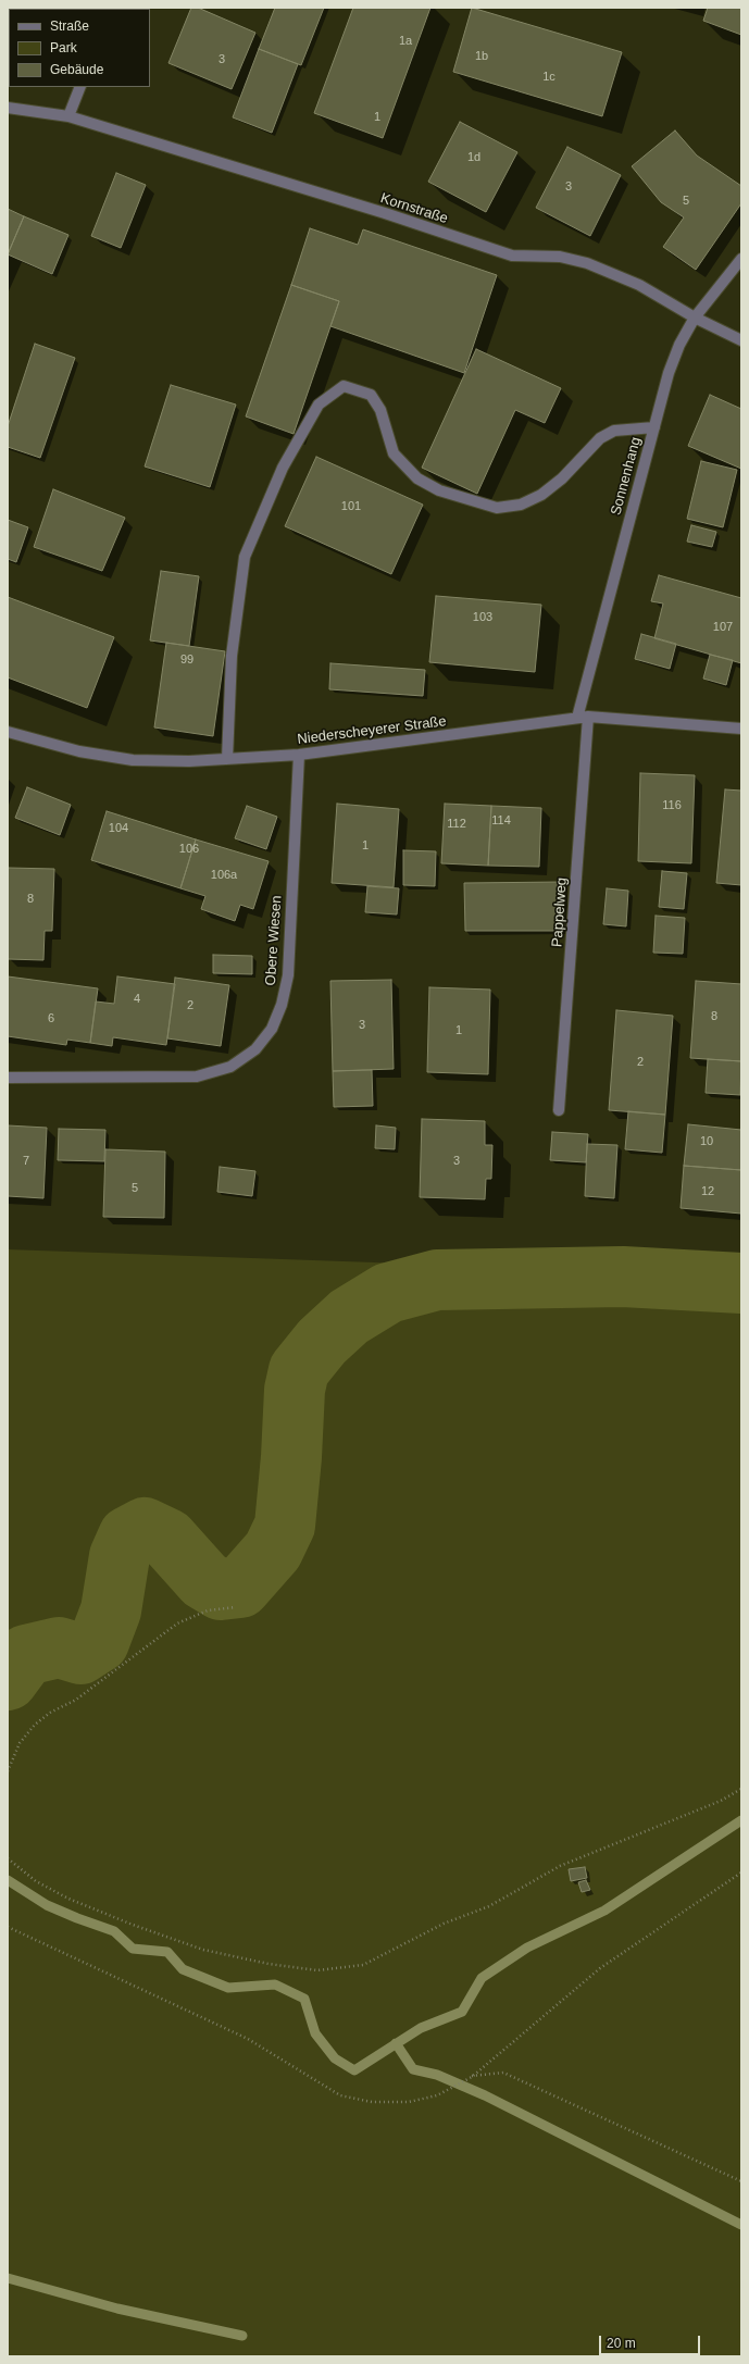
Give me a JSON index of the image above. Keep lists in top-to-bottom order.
{
  "streets": {
    "street": [
      "Kornstraße",
      "Sonnenhang",
      "Niederscheyerer Straße",
      "Pappelweg",
      "Obere Wiesen"
    ]
  },
  "crossings": [
    ["Kornstraße", "Sonnenhang"],
    ["Sonnenhang", "Niederscheyerer Straße"],
    ["Sonnenhang", "Pappelweg"],
    ["Niederscheyerer Straße", "Pappelweg"],
    ["Niederscheyerer Straße", "Obere Wiesen"]
  ],
  "house_numbers": [
    "1a",
    "1b",
    "3",
    "1c",
    "1",
    "1d",
    "3",
    "5",
    "101",
    "103",
    "107",
    "99",
    "116",
    "114",
    "112",
    "104",
    "1",
    "106",
    "106a",
    "8",
    "4",
    "2",
    "8",
    "6",
    "3",
    "1",
    "2",
    "10",
    "7",
    "3",
    "5",
    "12"
  ],
  "legend": ["Straße", "Park", "Gebäude"],
  "scale_bar": "20 m"
}
